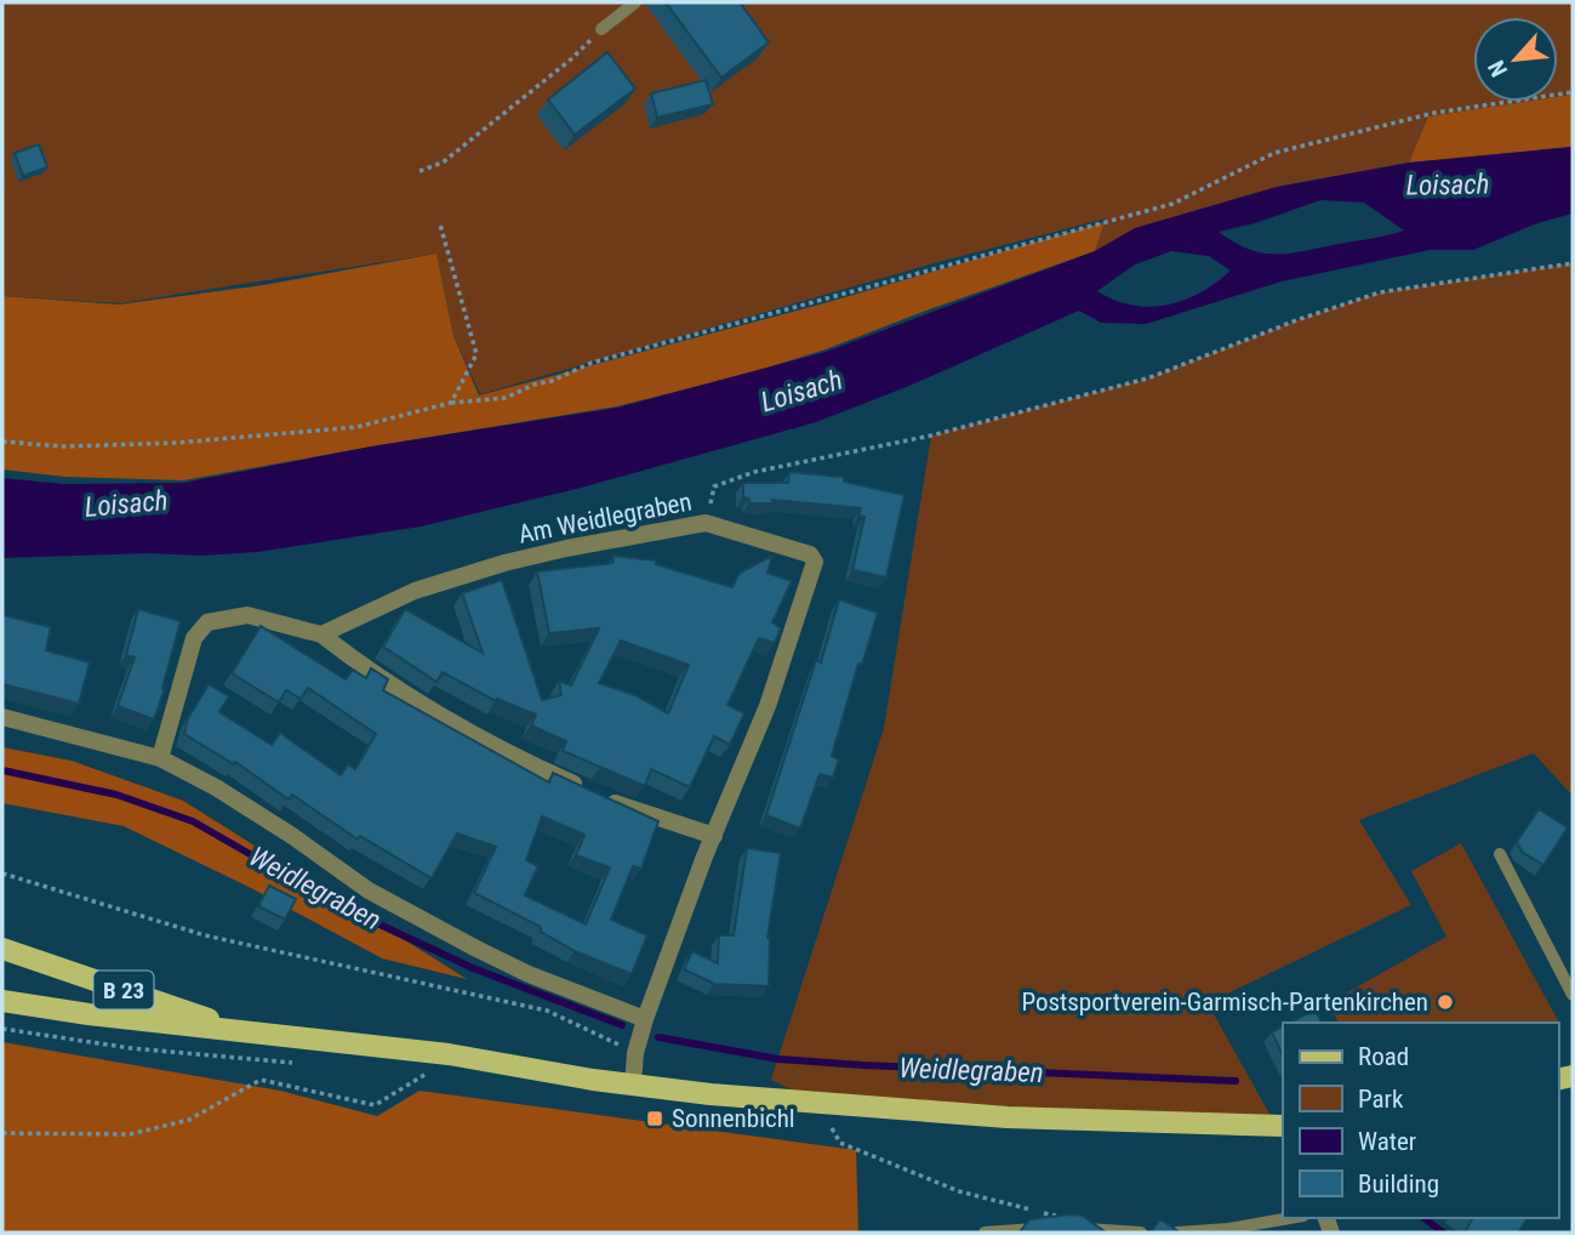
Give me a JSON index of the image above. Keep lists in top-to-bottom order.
{
  "streets": {
    "main road": ["B 23"],
    "street": ["Am Weidlegraben"]
  },
  "crossings": [
    ["Am Weidlegraben", "B 23"]
  ],
  "water": ["Loisach", "Weidlegraben"],
  "places": {
    "other": ["Postsportverein-Garmisch-Partenkirchen"],
    "transit": ["Sonnenbichl"]
  },
  "legend": [
    "Road",
    "Park",
    "Water",
    "Building"
  ],
  "north": "bottom left"
}
